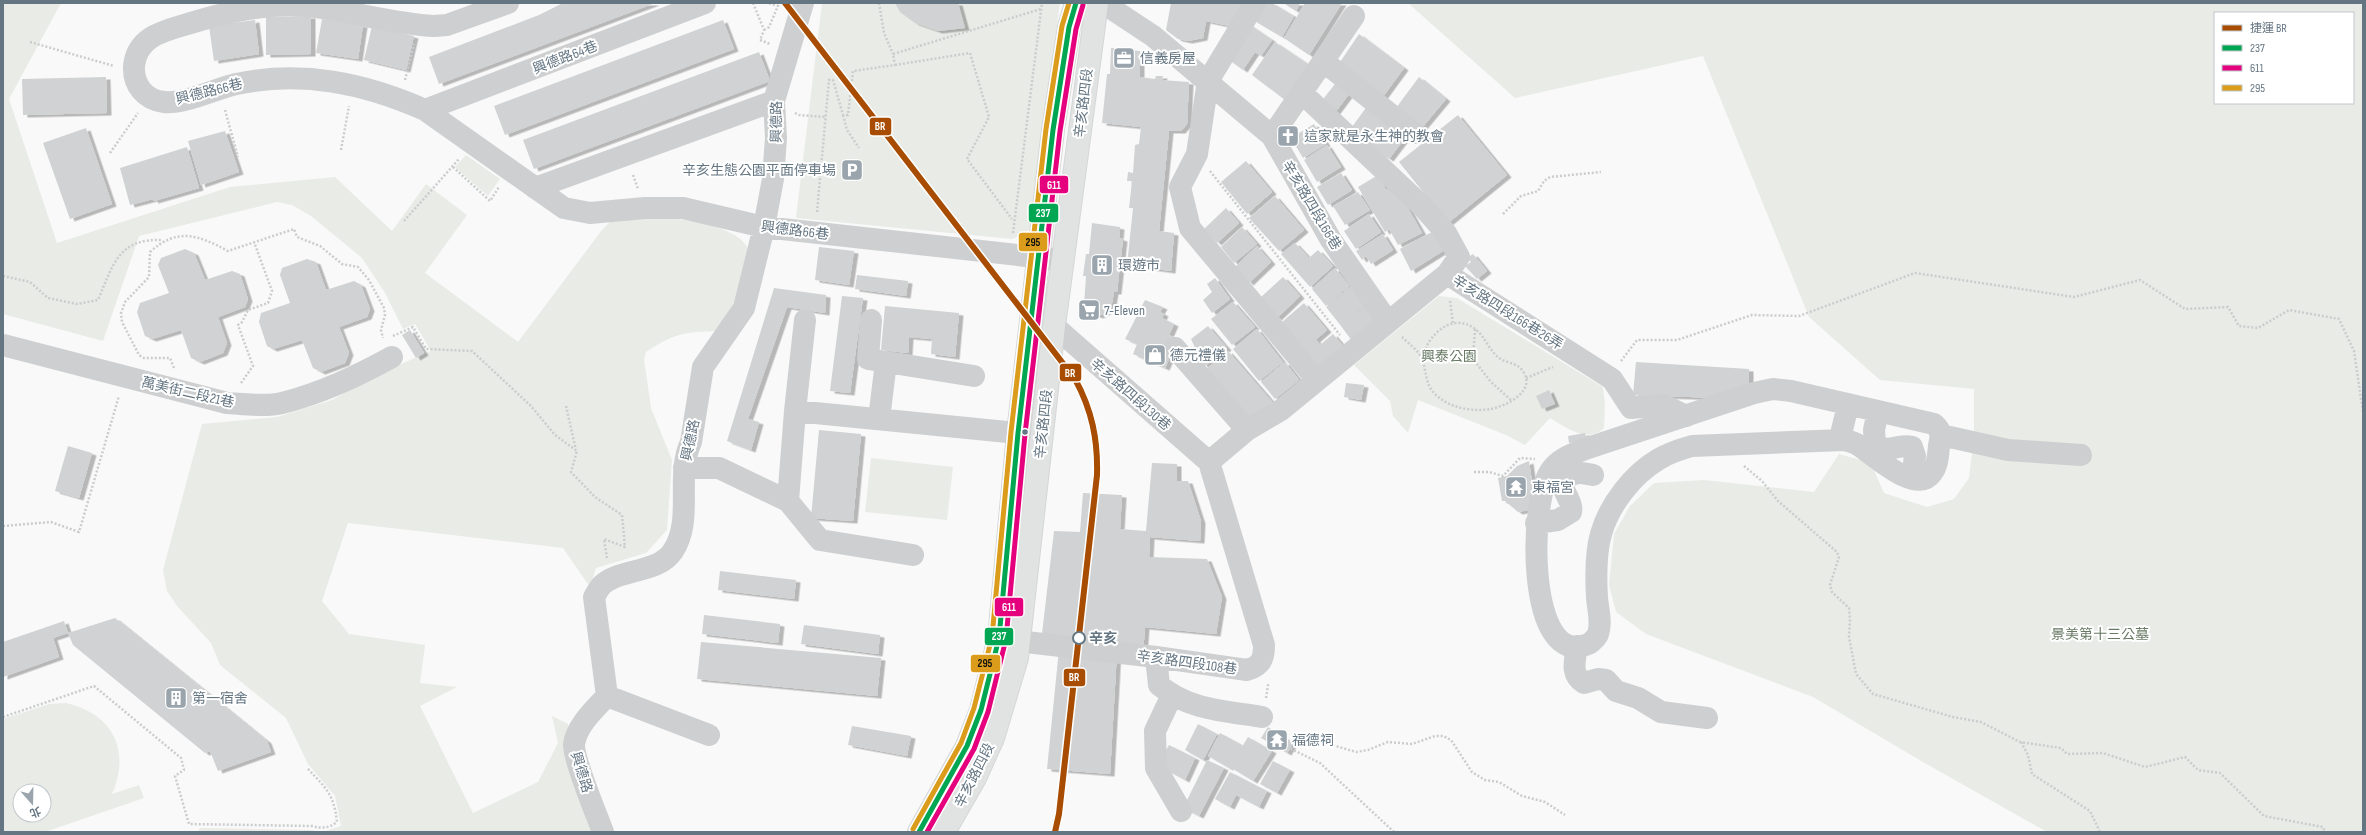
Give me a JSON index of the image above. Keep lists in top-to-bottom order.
{
  "streets": {
    "main road": ["辛亥路四段"],
    "street": [
      "興德路64巷",
      "興德路66巷",
      "興德路",
      "辛亥路四段166巷",
      "辛亥路四段166巷26弄",
      "萬美街二段21巷",
      "辛亥路四段130巷",
      "辛亥路四段108巷"
    ]
  },
  "crossings": [
    ["興德路64巷", "興德路66巷"],
    ["興德路66巷", "辛亥路四段"],
    ["興德路66巷", "興德路"],
    ["辛亥路四段", "辛亥路四段130巷"],
    ["辛亥路四段", "辛亥路四段108巷"],
    ["辛亥路四段166巷", "辛亥路四段166巷26弄"],
    ["辛亥路四段166巷26弄", "辛亥路四段130巷"],
    ["辛亥路四段166巷26弄", "辛亥路四段108巷"],
    ["辛亥路四段130巷", "辛亥路四段108巷"]
  ],
  "parks": ["興泰公園", "景美第十三公墓"],
  "places": {
    "office": ["信義房屋"],
    "church": ["這家就是永生神的教會"],
    "parking": ["辛亥生態公園平面停車場"],
    "building": ["環遊市", "第一宿舍"],
    "supermarket": ["7-Eleven"],
    "shop": ["德元禮儀"],
    "temple": ["東福宮", "福德祠"],
    "other": ["辛亥"]
  },
  "lines": [
    "metro line BR",
    "transit line 237",
    "transit line 295",
    "transit line 611"
  ],
  "legend": [
    "捷運 BR",
    "237",
    "611",
    "295"
  ],
  "north": "bottom"
}
